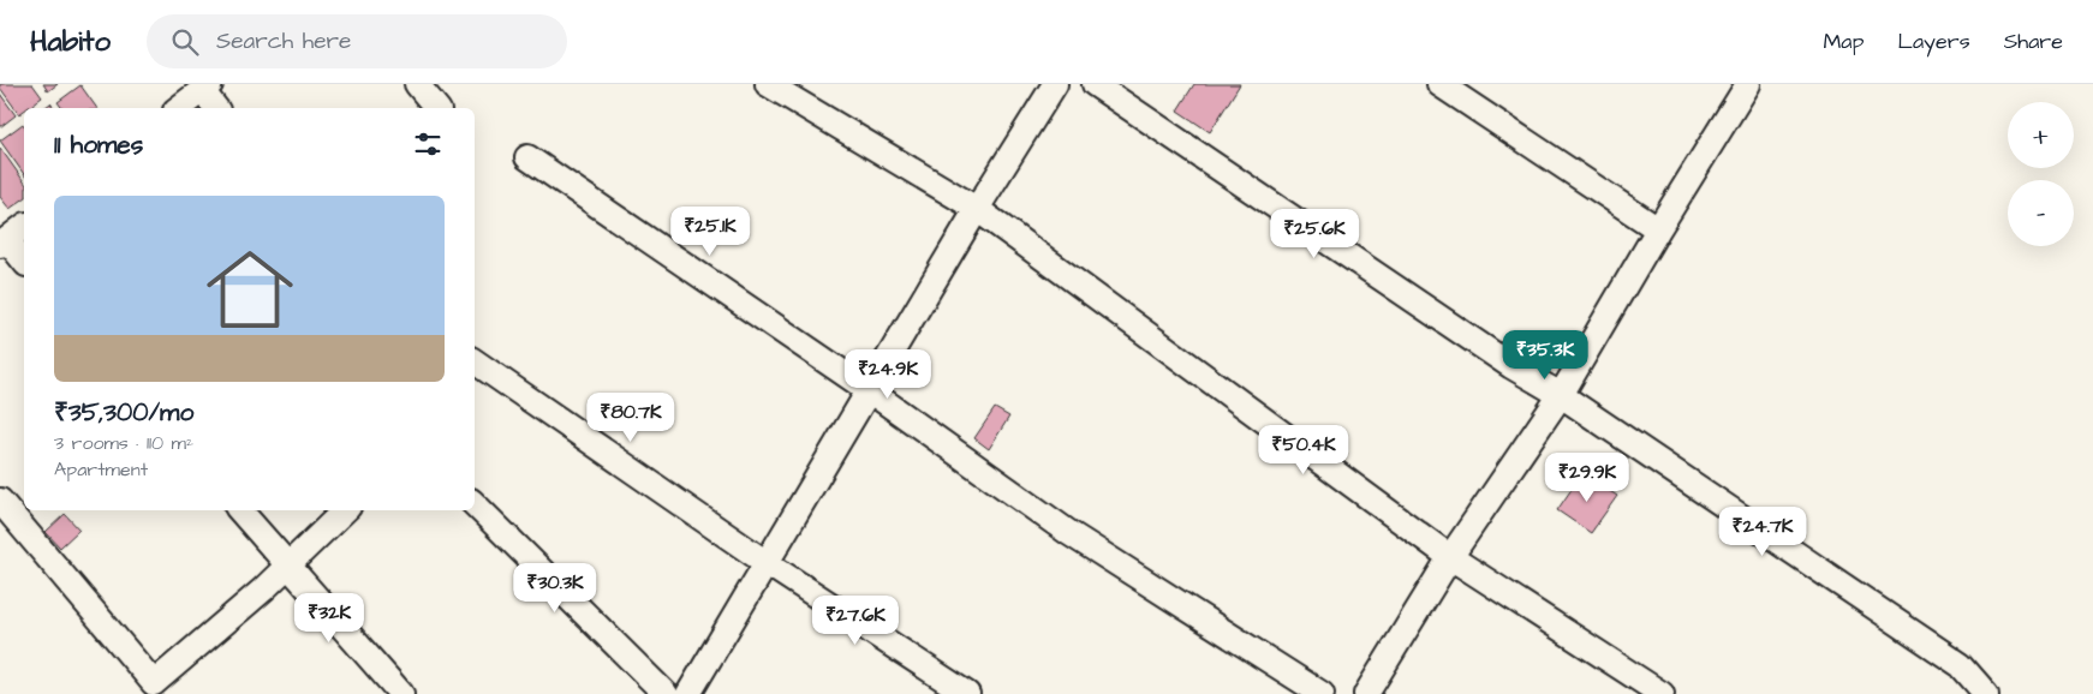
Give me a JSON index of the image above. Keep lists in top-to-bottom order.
{
  "page": {
    "header": "Habito",
    "search": "Search here",
    "nav": ["Map", "Layers", "Share"],
    "map_buttons": ["+", "−"],
    "heading": "11 homes",
    "list": [
      {
        "name": "₹35,300/mo",
        "note": "3 rooms · 110 m² · Apartment"
      }
    ],
    "price": [
      "₹25.1K",
      "₹25.6K",
      "₹35.3K",
      "₹24.9K",
      "₹80.7K",
      "₹50.4K",
      "₹29.9K",
      "₹24.7K",
      "₹30.3K",
      "₹32K",
      "₹27.6K"
    ]
  }
}
